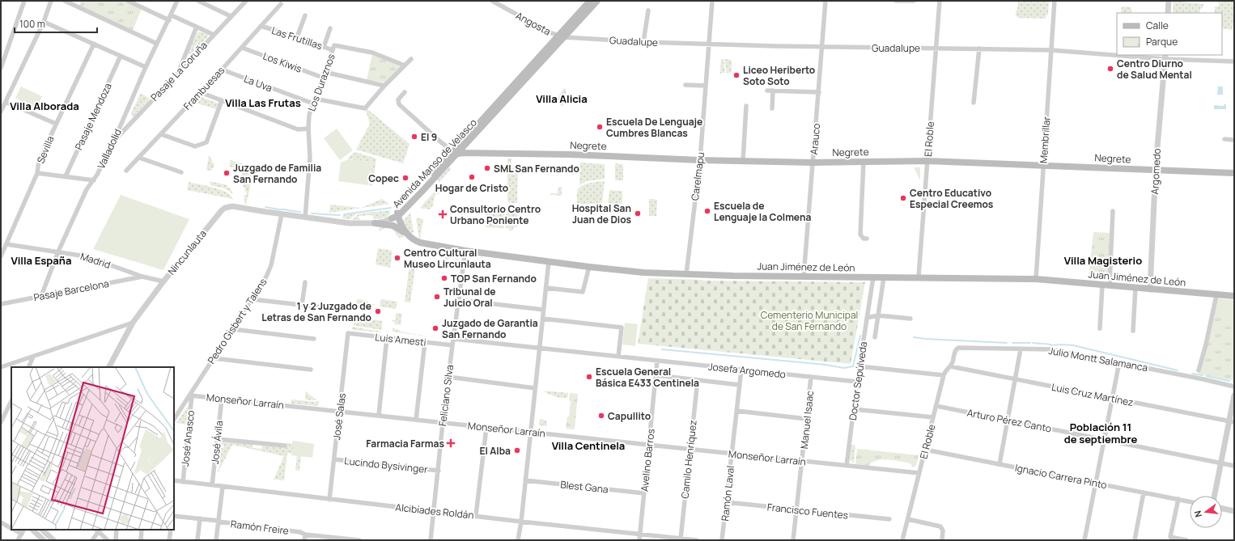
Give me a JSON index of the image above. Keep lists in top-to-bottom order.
{
  "streets": {
    "main road": ["Negrete", "Avenida Manso de Velasco", "Juan Jiménez de León"],
    "street": [
      "Angosta",
      "Las Frutillas",
      "Guadalupe",
      "Los Kiwis",
      "Pasaje La Coruña",
      "Los Duraznos",
      "La Uva",
      "Frambuesas",
      "Pasaje Mendoza",
      "Arauco",
      "El Roble",
      "Membrillar",
      "Valladolid",
      "Sevilla",
      "Argomedo",
      "Carelmapu",
      "Nincunlauta",
      "Madrid",
      "Pasaje Barcelona",
      "Pedro Gisbert y Talens",
      "Luis Amesti",
      "Julio Montt Salamanca",
      "Josefa Argomedo",
      "Doctor Sepúlveda",
      "Luis Cruz Martínez",
      "Feliciano Silva",
      "Monseñor Larraín",
      "José Salas",
      "Manuel Isaac",
      "Arturo Pérez Canto",
      "José Anasco",
      "José Ávila",
      "Camilo Henríquez",
      "Avelino Barros",
      "Lucindo Bysivinger",
      "Ignacio Carrera Pinto",
      "Blest Gana",
      "Ramón Laval",
      "Alcibíades Roldán",
      "Francisco Fuentes",
      "Ramón Freire"
    ]
  },
  "crossings": [
    ["Angosta", "Guadalupe"],
    ["Angosta", "Avenida Manso de Velasco"],
    ["Las Frutillas", "Los Duraznos"],
    ["Las Frutillas", "Frambuesas"],
    ["Guadalupe", "Arauco"],
    ["Guadalupe", "El Roble"],
    ["Guadalupe", "Membrillar"],
    ["Guadalupe", "Avenida Manso de Velasco"],
    ["Guadalupe", "Argomedo"],
    ["Guadalupe", "Carelmapu"],
    ["Los Kiwis", "Los Duraznos"],
    ["Los Kiwis", "Frambuesas"],
    ["Pasaje La Coruña", "Valladolid"],
    ["Los Duraznos", "La Uva"],
    ["Los Duraznos", "Nincunlauta"],
    ["La Uva", "Frambuesas"],
    ["Arauco", "Negrete"],
    ["Arauco", "Juan Jiménez de León"],
    ["El Roble", "Negrete"],
    ["El Roble", "Juan Jiménez de León"],
    ["El Roble", "Julio Montt Salamanca"],
    ["El Roble", "Luis Cruz Martínez"],
    ["El Roble", "Monseñor Larraín"],
    ["El Roble", "Arturo Pérez Canto"],
    ["El Roble", "Ignacio Carrera Pinto"],
    ["Membrillar", "Negrete"],
    ["Membrillar", "Juan Jiménez de León"],
    ["Negrete", "Avenida Manso de Velasco"],
    ["Negrete", "Argomedo"],
    ["Negrete", "Carelmapu"],
    ["Valladolid", "Madrid"],
    ["Valladolid", "Pasaje Barcelona"],
    ["Sevilla", "Madrid"],
    ["Avenida Manso de Velasco", "Nincunlauta"],
    ["Argomedo", "Juan Jiménez de León"],
    ["Carelmapu", "Juan Jiménez de León"],
    ["Nincunlauta", "Madrid"],
    ["Nincunlauta", "Juan Jiménez de León"],
    ["Nincunlauta", "Pedro Gisbert y Talens"],
    ["Madrid", "Pasaje Barcelona"],
    ["Juan Jiménez de León", "Doctor Sepúlveda"],
    ["Juan Jiménez de León", "Feliciano Silva"],
    ["Pedro Gisbert y Talens", "Monseñor Larraín"],
    ["Pedro Gisbert y Talens", "José Anasco"],
    ["Luis Amesti", "Feliciano Silva"],
    ["Luis Amesti", "José Salas"],
    ["Josefa Argomedo", "Doctor Sepúlveda"],
    ["Josefa Argomedo", "Manuel Isaac"],
    ["Josefa Argomedo", "Avelino Barros"],
    ["Josefa Argomedo", "Ramón Laval"],
    ["Doctor Sepúlveda", "Monseñor Larraín"],
    ["Feliciano Silva", "Monseñor Larraín"],
    ["Feliciano Silva", "Lucindo Bysivinger"],
    ["Feliciano Silva", "Alcibíades Roldán"],
    ["Monseñor Larraín", "José Salas"],
    ["Monseñor Larraín", "Manuel Isaac"],
    ["Monseñor Larraín", "José Anasco"],
    ["Monseñor Larraín", "José Ávila"],
    ["Monseñor Larraín", "Camilo Henríquez"],
    ["Monseñor Larraín", "Avelino Barros"],
    ["Monseñor Larraín", "Ramón Laval"],
    ["José Salas", "Lucindo Bysivinger"],
    ["José Salas", "Alcibíades Roldán"],
    ["Manuel Isaac", "Francisco Fuentes"],
    ["José Anasco", "Alcibíades Roldán"],
    ["José Ávila", "Alcibíades Roldán"],
    ["Camilo Henríquez", "Alcibíades Roldán"],
    ["Avelino Barros", "Blest Gana"],
    ["Avelino Barros", "Alcibíades Roldán"],
    ["Ramón Laval", "Francisco Fuentes"]
  ],
  "districts": [
    "Villa Alicia",
    "Villa Las Frutas",
    "Villa Alborada",
    "Villa España",
    "Villa Magisterio",
    "Población 11 de septiembre",
    "Villa Centinela"
  ],
  "parks": ["Cementerio Municipal de San Fernando"],
  "places": {
    "other": [
      "Centro Diurno de Salud Mental",
      "Liceo Heriberto Soto Soto",
      "Escuela De Lenguaje Cumbres Blancas",
      "El 9",
      "SML San Fernando",
      "Juzgado de Familia San Fernando",
      "Hogar de Cristo",
      "Copec",
      "Centro Educativo Especial Creemos",
      "Escuela de Lenguaje la Colmena",
      "Hospital San Juan de Dios",
      "Centro Cultural Museo Lircunlauta",
      "TOP San Fernando",
      "Tribunal de Juicio Oral",
      "1 y 2 Juzgado de Letras de San Fernando",
      "Juzgado de Garantia San Fernando",
      "Escuela General Básica E433 Centinela",
      "Capullito",
      "El Alba"
    ],
    "health": ["Consultorio Centro Urbano Poniente", "Farmacia Farmas"]
  },
  "legend": ["Calle", "Parque"],
  "scale_bar": "100 m",
  "north": "left"
}
